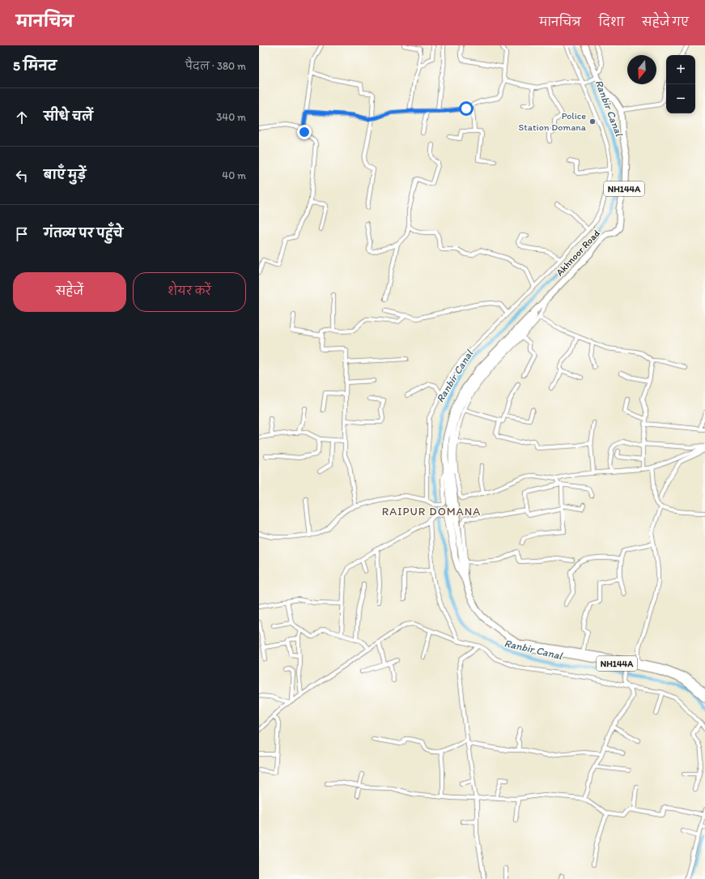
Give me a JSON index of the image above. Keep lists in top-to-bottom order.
{
  "streets": {
    "main road": ["NH144A", "Akhnoor Road"]
  },
  "districts": ["RAIPUR DOMANA"],
  "water": ["Ranbir Canal"],
  "places": ["Police Station Domana"],
  "north": "bottom",
  "page": {
    "header": "मानचित्र",
    "nav": ["मानचित्र", "दिशा", "सहेजे गए"],
    "heading": ["5 मिनट", "पैदल · 380 m"],
    "map_buttons": ["+", "−"],
    "list": [
      ["सीधे चलें", "340 m"],
      ["बाएँ मुड़ें", "40 m"],
      "गंतव्य पर पहुँचे"
    ],
    "buttons": ["सहेजें", "शेयर करें"]
  }
}
